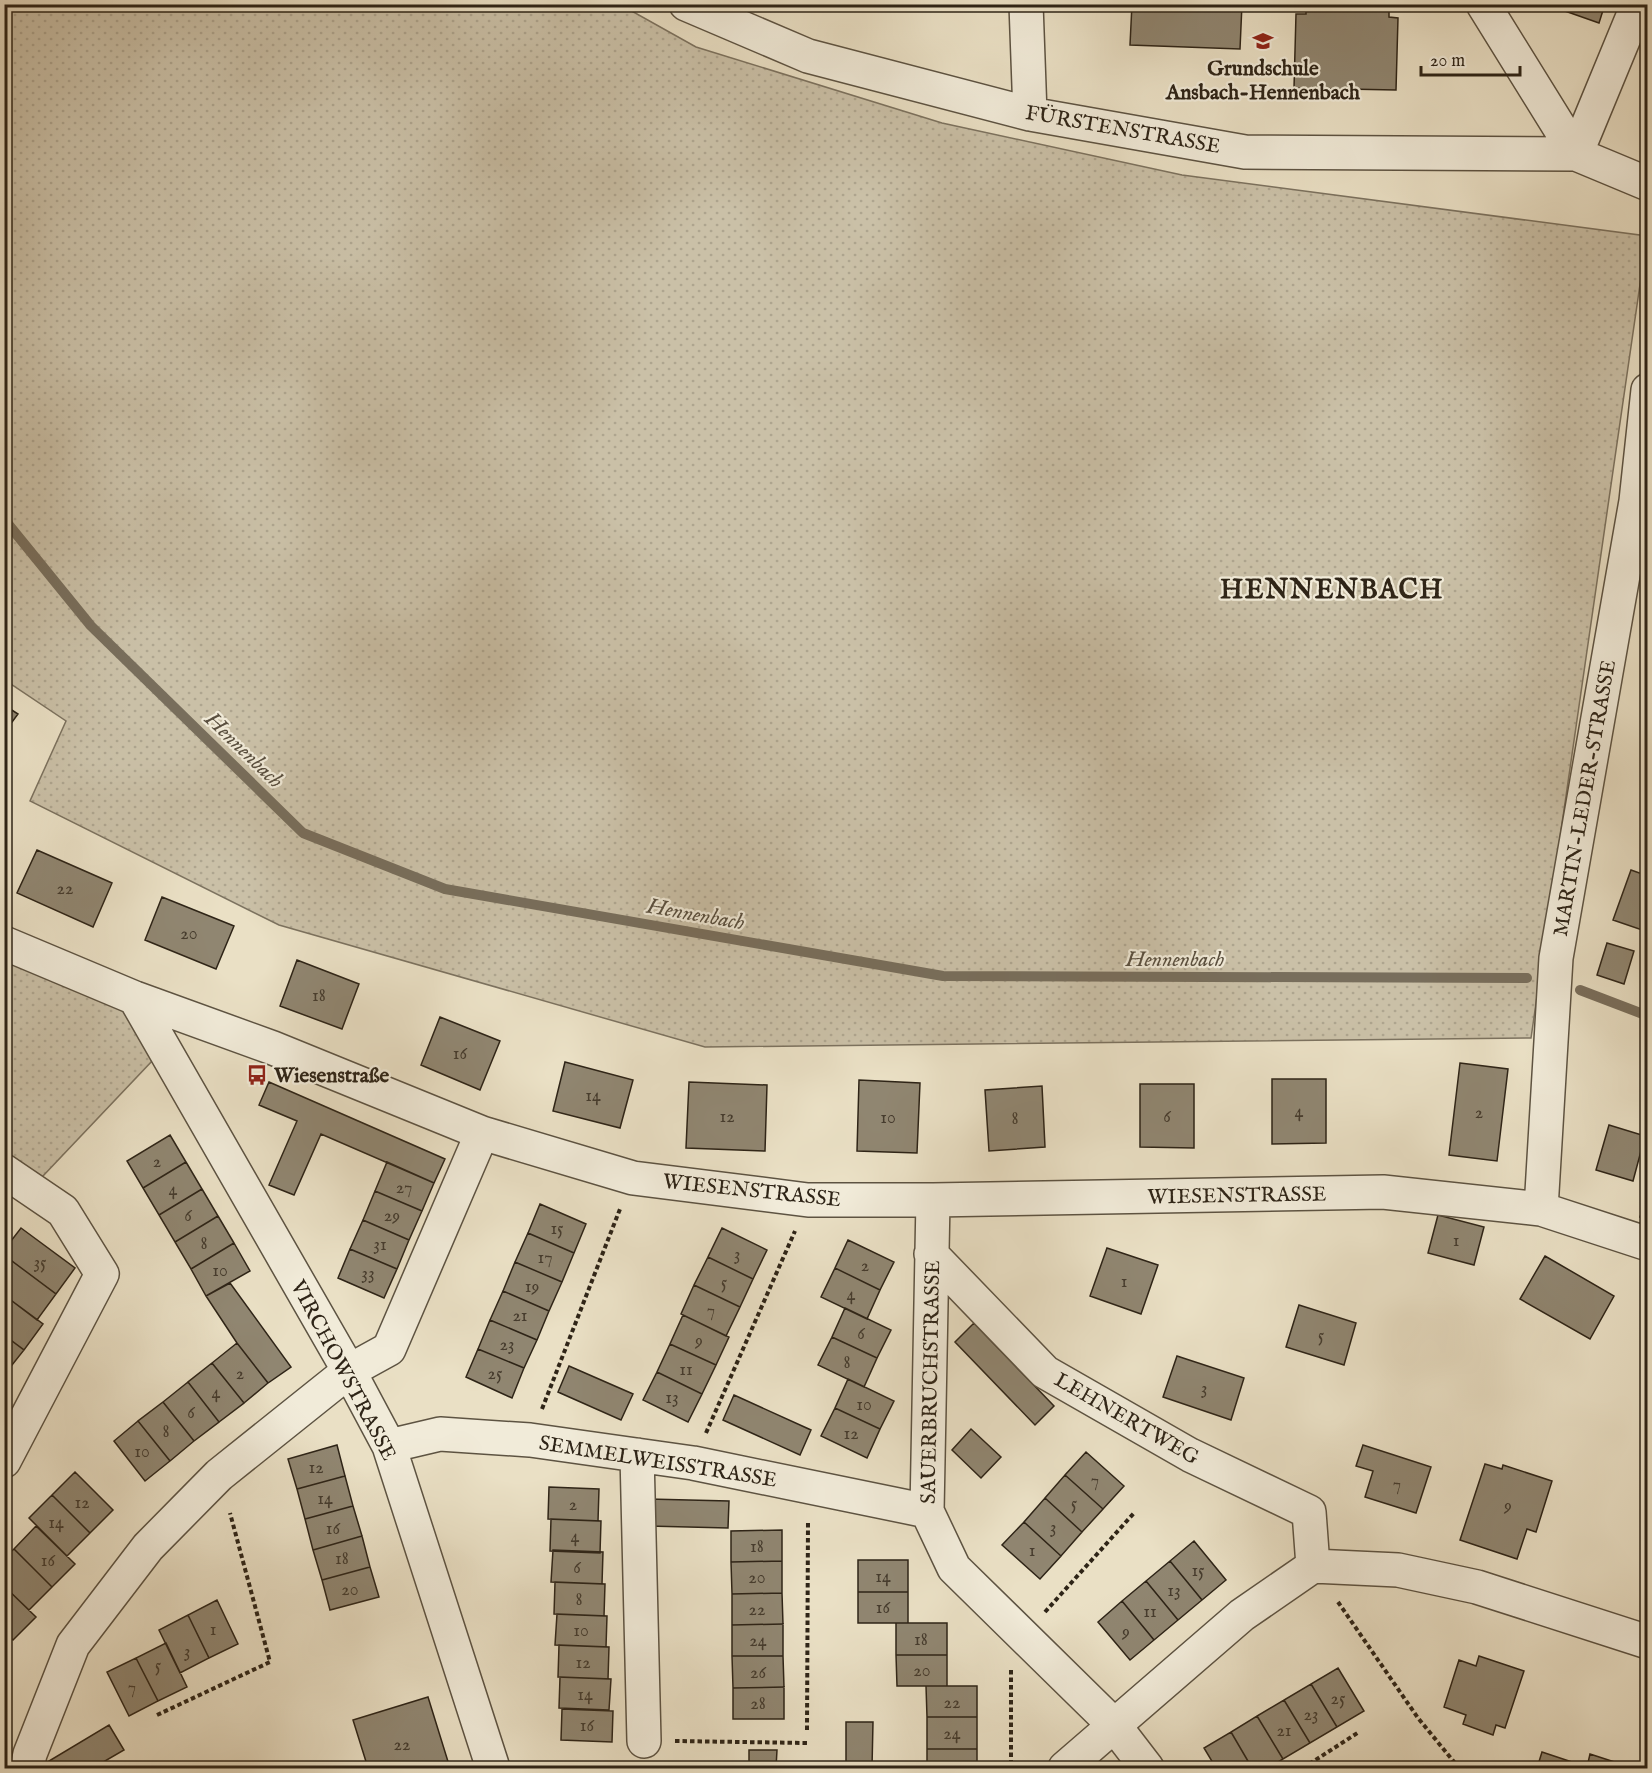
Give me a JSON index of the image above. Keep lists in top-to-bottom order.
{
  "streets": {
    "street": [
      "FÜRSTENSTRASSE",
      "MARTIN-LEDER-STRASSE",
      "WIESENSTRASSE",
      "VIRCHOWSTRASSE",
      "SAUERBRUCHSTRASSE",
      "LEHNERTWEG",
      "SEMMELWEISSTRASSE"
    ]
  },
  "crossings": [
    ["MARTIN-LEDER-STRASSE", "WIESENSTRASSE"],
    ["WIESENSTRASSE", "VIRCHOWSTRASSE"],
    ["WIESENSTRASSE", "SAUERBRUCHSTRASSE"],
    ["VIRCHOWSTRASSE", "SEMMELWEISSTRASSE"],
    ["SAUERBRUCHSTRASSE", "LEHNERTWEG"],
    ["SAUERBRUCHSTRASSE", "SEMMELWEISSTRASSE"]
  ],
  "districts": ["HENNENBACH"],
  "water": ["Hennenbach"],
  "places": {
    "school or university": ["Grundschule Ansbach-Hennenbach"],
    "bus stop": ["Wiesenstraße"]
  },
  "house_numbers": [
    "22",
    "20",
    "18",
    "16",
    "14",
    "4",
    "2",
    "12",
    "6",
    "10",
    "8",
    "2",
    "27",
    "4",
    "6",
    "29",
    "15",
    "1",
    "8",
    "31",
    "3",
    "17",
    "35",
    "2",
    "10",
    "33",
    "1",
    "5",
    "19",
    "4",
    "7",
    "21",
    "6",
    "5",
    "9",
    "23",
    "8",
    "11",
    "2",
    "25",
    "3",
    "4",
    "13",
    "10",
    "6",
    "8",
    "12",
    "10",
    "12",
    "7",
    "7",
    "14",
    "12",
    "5",
    "2",
    "9",
    "14",
    "3",
    "16",
    "4",
    "18",
    "1",
    "18",
    "16",
    "6",
    "15",
    "14",
    "20",
    "20",
    "13",
    "8",
    "16",
    "22",
    "11",
    "1",
    "10",
    "9",
    "18",
    "24",
    "3",
    "12",
    "5",
    "20",
    "26",
    "7",
    "14",
    "25",
    "22",
    "28",
    "23",
    "16",
    "21",
    "24",
    "22"
  ],
  "scale_bar": "20 m"
}
